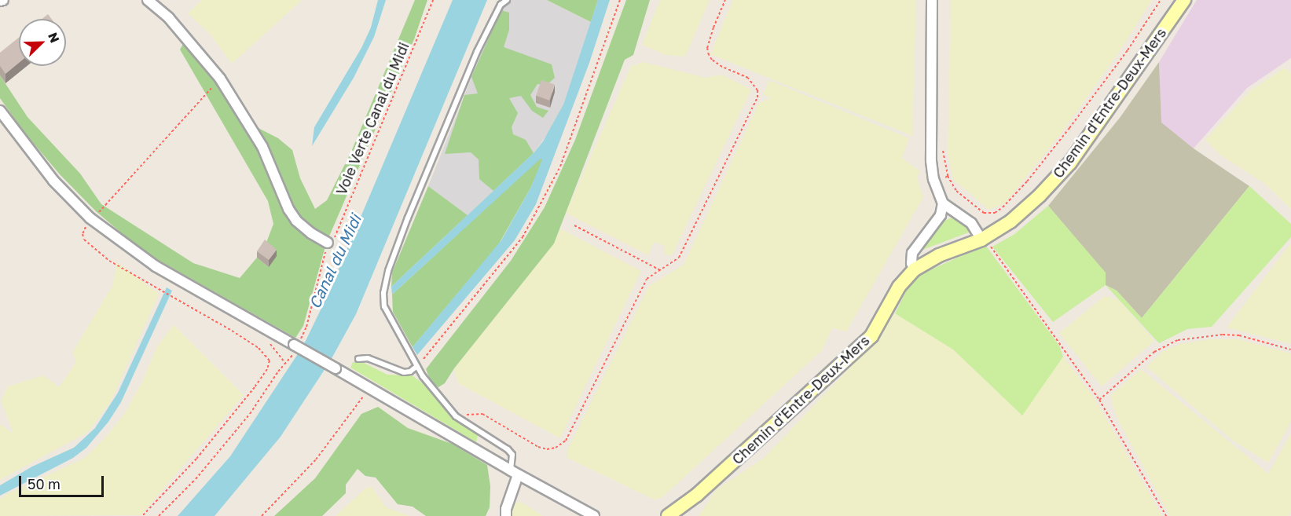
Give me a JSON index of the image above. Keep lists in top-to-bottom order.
{
  "streets": {
    "street": ["Chemin d'Entre-Deux-Mers"],
    "path": ["Voie Verte Canal du Midi"]
  },
  "water": ["Canal du Midi"],
  "scale_bar": "50 m",
  "north": "top right"
}
